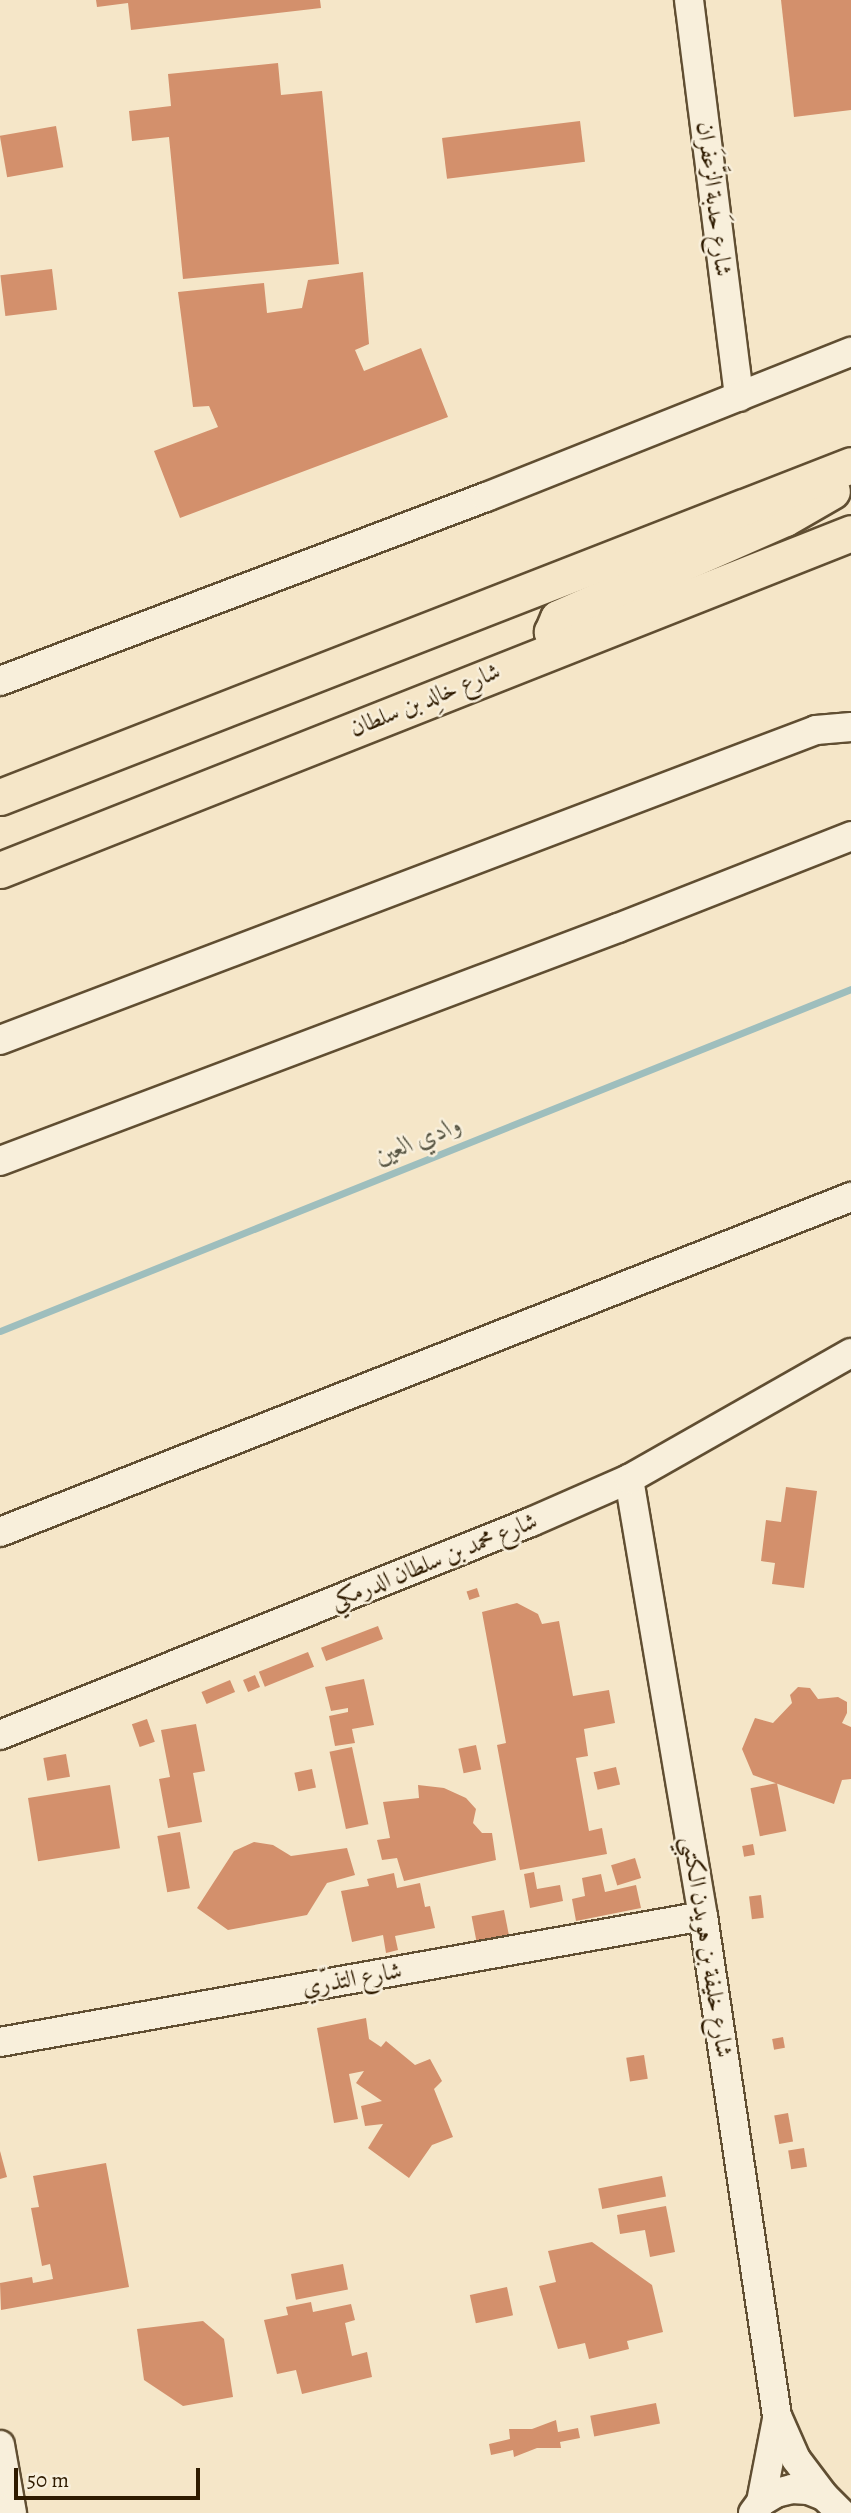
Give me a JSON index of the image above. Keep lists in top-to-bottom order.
{
  "streets": {
    "main road": ["شارع خالِد بن سلطان"],
    "street": [
      "شارع حَدبة الزَّعفَران",
      "شارع محمد بن سلطان الدرمكي",
      "شارع خليفة بن هويدن الكتبي",
      "شارع التذرّي"
    ]
  },
  "crossings": [
    ["شارع محمد بن سلطان الدرمكي", "شارع خليفة بن هويدن الكتبي"],
    ["شارع خليفة بن هويدن الكتبي", "شارع التذرّي"]
  ],
  "water": ["وادي العين"],
  "scale_bar": "50 m"
}
